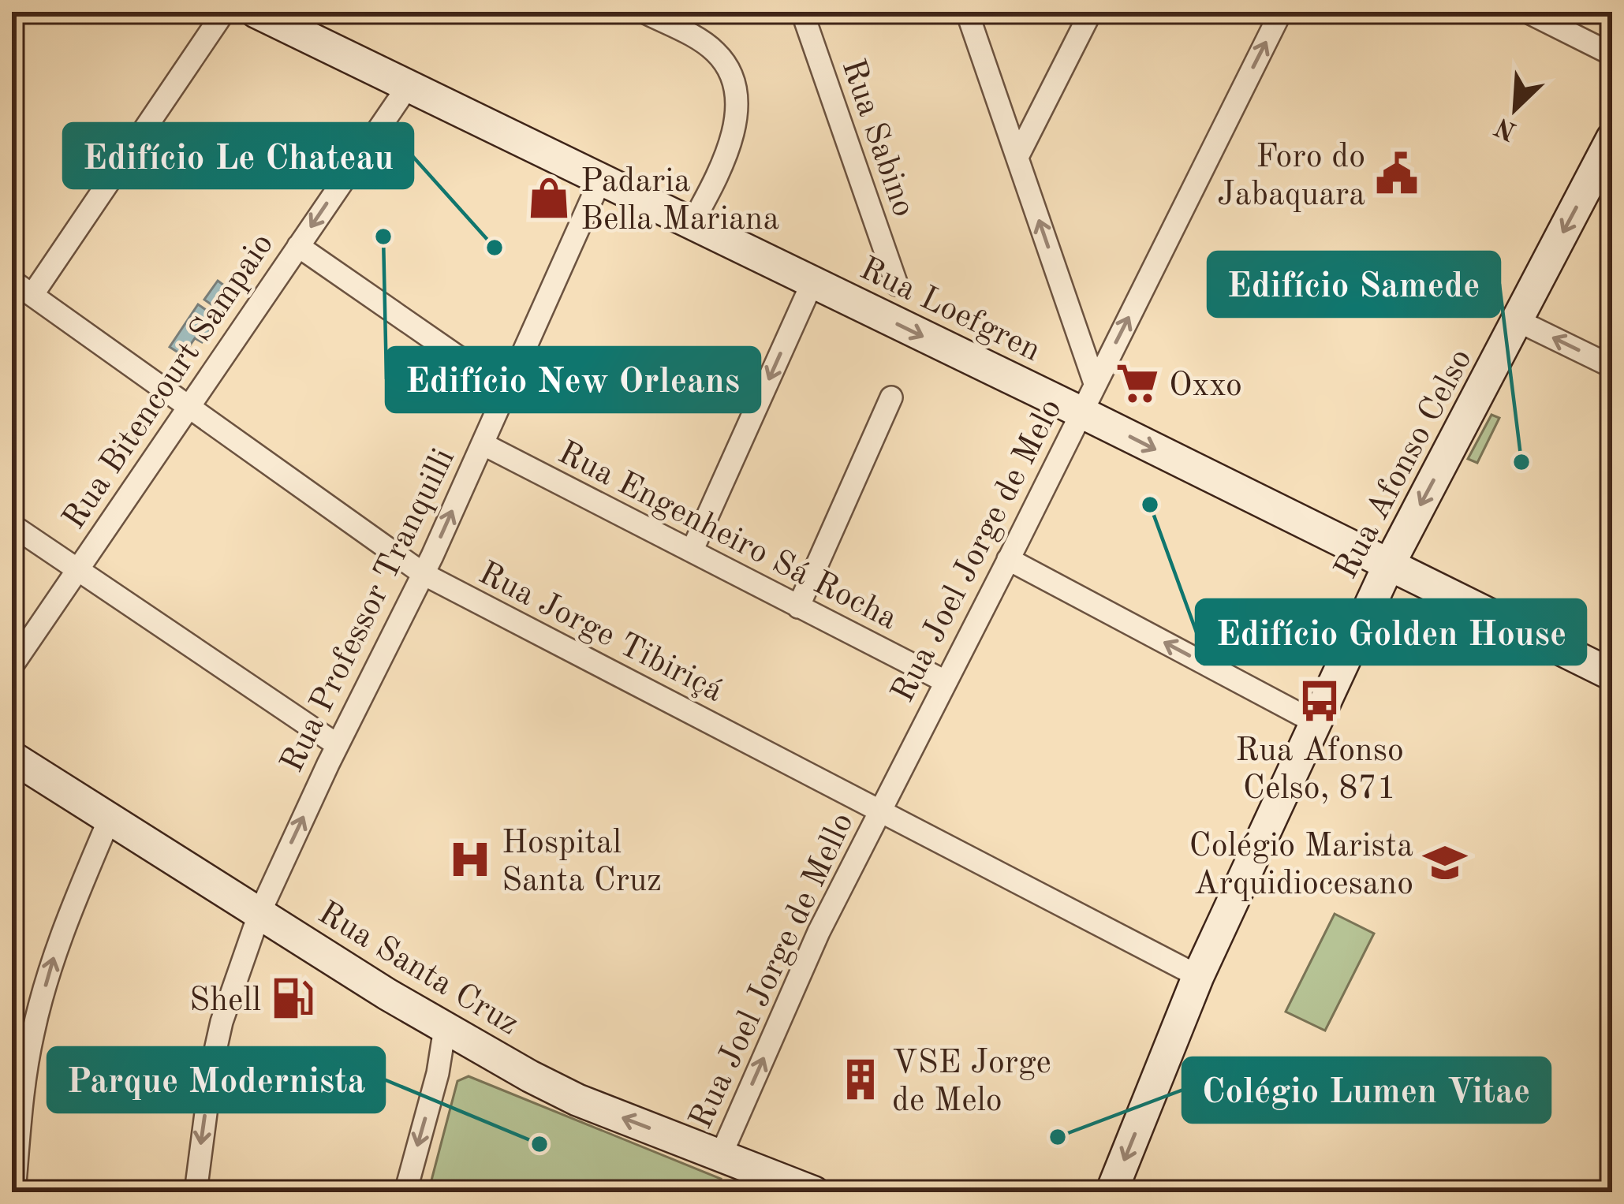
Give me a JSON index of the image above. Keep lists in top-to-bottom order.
{
  "streets": {
    "street": [
      "Rua Sabino",
      "Rua Loefgren",
      "Rua Bitencourt Sampaio",
      "Rua Afonso Celso",
      "Rua Engenheiro Sá Rocha",
      "Rua Joel Jorge de Melo",
      "Rua Professor Tranquilli",
      "Rua Jorge Tibiriçá",
      "Rua Santa Cruz",
      "Rua Joel Jorge de Mello"
    ]
  },
  "crossings": [
    ["Rua Loefgren", "Rua Bitencourt Sampaio"],
    ["Rua Loefgren", "Rua Afonso Celso"],
    ["Rua Loefgren", "Rua Joel Jorge de Melo"],
    ["Rua Loefgren", "Rua Professor Tranquilli"],
    ["Rua Bitencourt Sampaio", "Rua Jorge Tibiriçá"],
    ["Rua Afonso Celso", "Rua Jorge Tibiriçá"],
    ["Rua Engenheiro Sá Rocha", "Rua Joel Jorge de Melo"],
    ["Rua Engenheiro Sá Rocha", "Rua Professor Tranquilli"],
    ["Rua Joel Jorge de Melo", "Rua Jorge Tibiriçá"],
    ["Rua Joel Jorge de Melo", "Rua Joel Jorge de Mello"],
    ["Rua Professor Tranquilli", "Rua Jorge Tibiriçá"],
    ["Rua Professor Tranquilli", "Rua Santa Cruz"],
    ["Rua Jorge Tibiriçá", "Rua Joel Jorge de Mello"],
    ["Rua Santa Cruz", "Rua Joel Jorge de Mello"]
  ],
  "one_way": ["Rua Afonso Celso", "Rua Joel Jorge de Mello"],
  "places": {
    "public building": ["Foro do Jabaquara"],
    "shop": ["Padaria Bella Mariana"],
    "other": [
      "Edifício New Orleans",
      "Edifício Le Chateau",
      "Edifício Samede",
      "Edifício Golden House",
      "Colégio Lumen Vitae",
      "Parque Modernista"
    ],
    "supermarket": ["Oxxo"],
    "bus stop": ["Rua Afonso Celso, 871"],
    "hospital": ["Hospital Santa Cruz"],
    "school or university": ["Colégio Marista Arquidiocesano"],
    "fuel station": ["Shell"],
    "building": ["VSE Jorge de Melo"]
  },
  "north": "bottom left"
}
